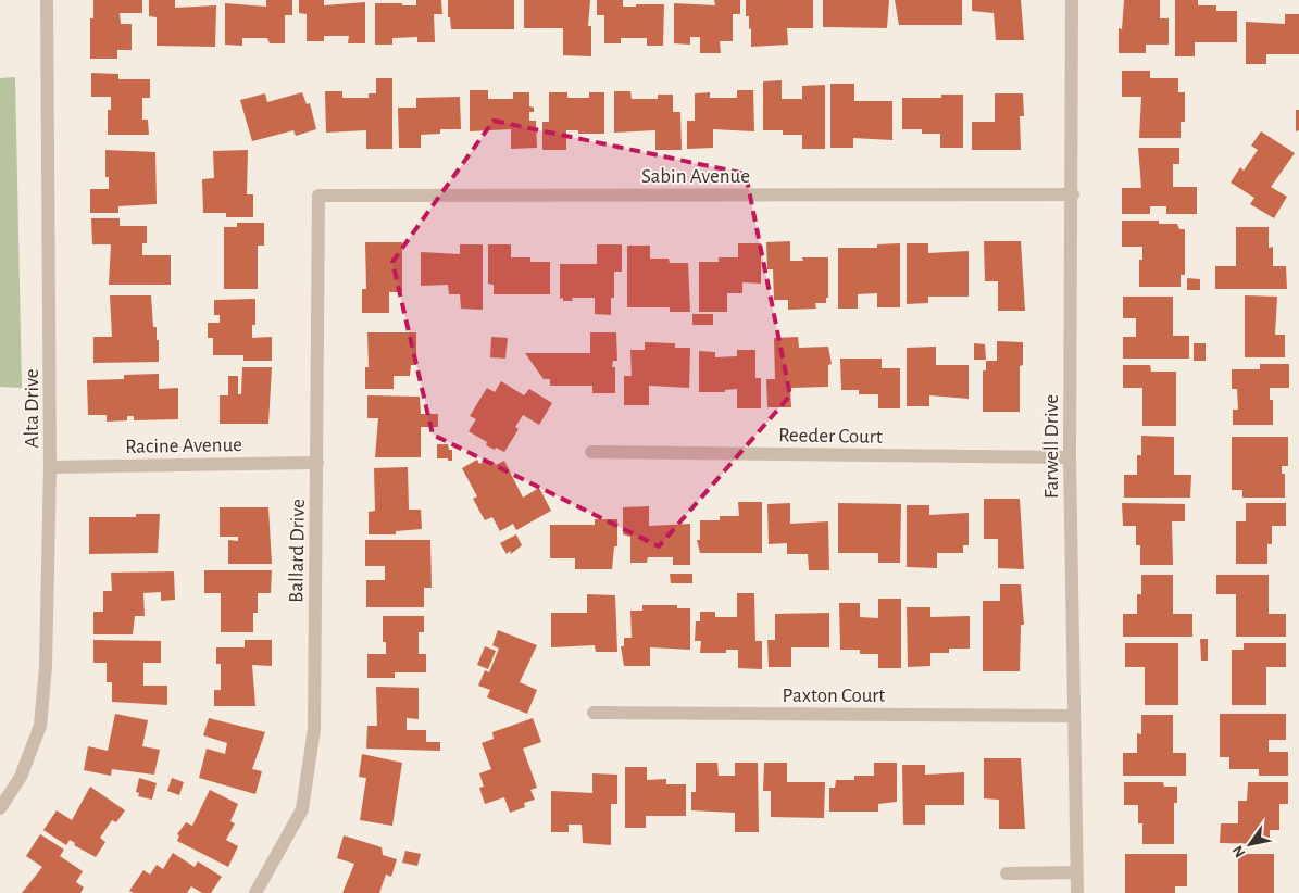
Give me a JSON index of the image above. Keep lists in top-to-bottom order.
{
  "streets": {
    "street": [
      "Sabin Avenue",
      "Alta Drive",
      "Reeder Court",
      "Racine Avenue",
      "Farwell Drive",
      "Ballard Drive",
      "Paxton Court"
    ]
  },
  "crossings": [
    ["Sabin Avenue", "Farwell Drive"],
    ["Sabin Avenue", "Ballard Drive"],
    ["Alta Drive", "Racine Avenue"],
    ["Reeder Court", "Farwell Drive"],
    ["Racine Avenue", "Ballard Drive"],
    ["Farwell Drive", "Paxton Court"]
  ],
  "north": "bottom left"
}
